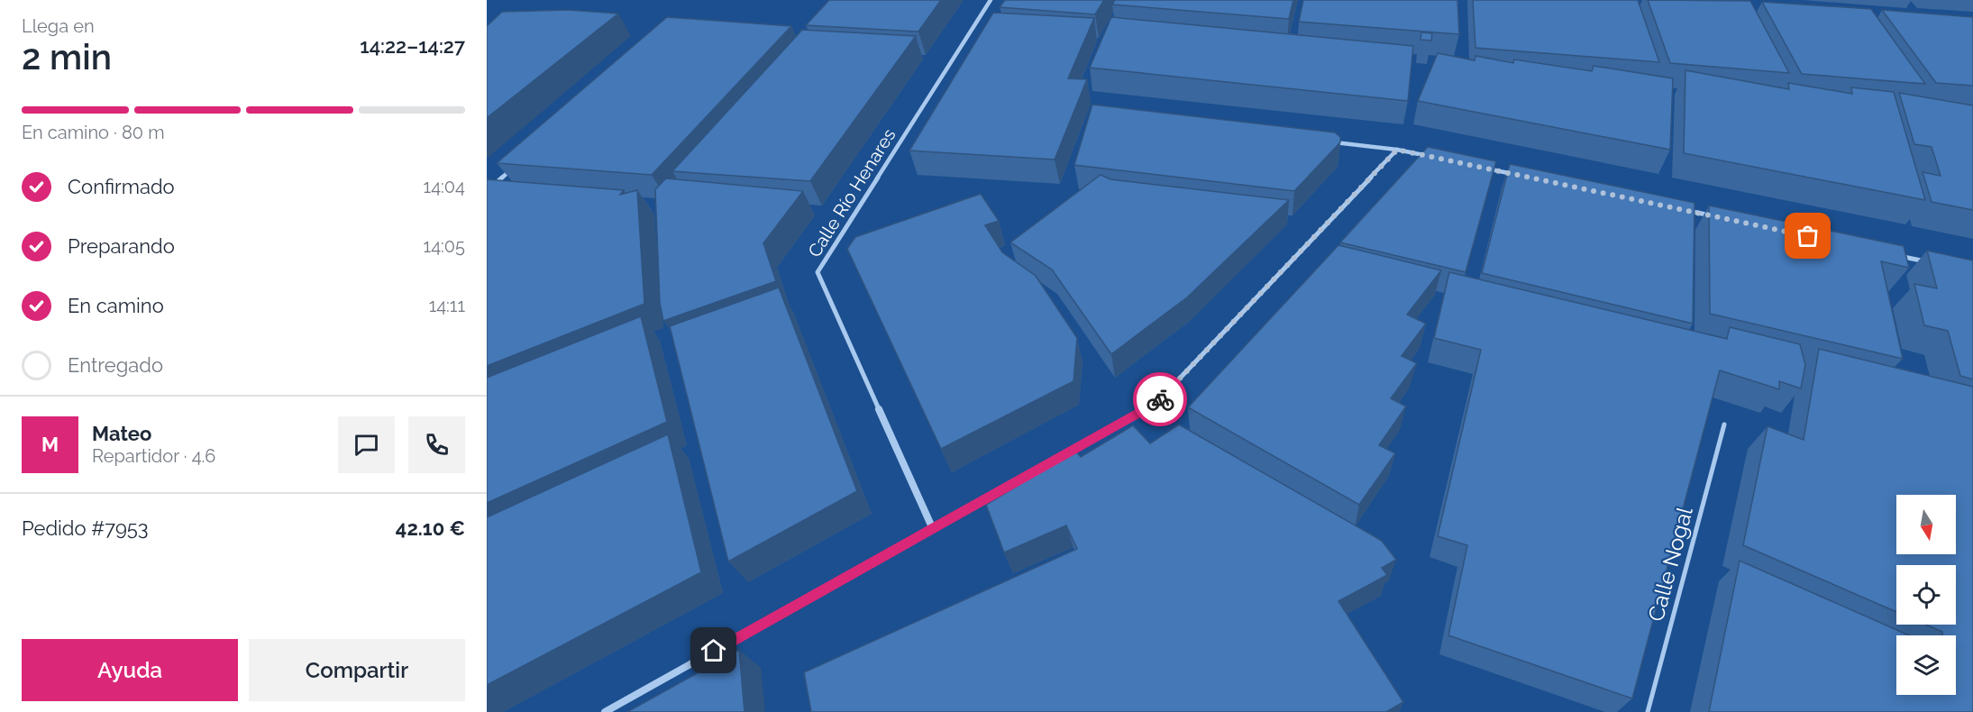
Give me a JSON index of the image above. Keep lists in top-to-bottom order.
{
  "streets": {
    "street": ["Calle Río Henares"],
    "lane": ["Calle Nogal"]
  },
  "north": "bottom",
  "page": {
    "heading": ["2 min", "Llega en", "14:22–14:27"],
    "panel": [
      "Mateo",
      "Repartidor · 4.6",
      "Pedido #7953",
      "42.10 €"
    ],
    "bar": "En camino · 80 m",
    "list": [
      ["Confirmado", "14:04"],
      ["Preparando", "14:05"],
      ["En camino", "14:11"],
      "Entregado"
    ],
    "round": "M",
    "buttons": ["Ayuda", "Compartir"]
  }
}
